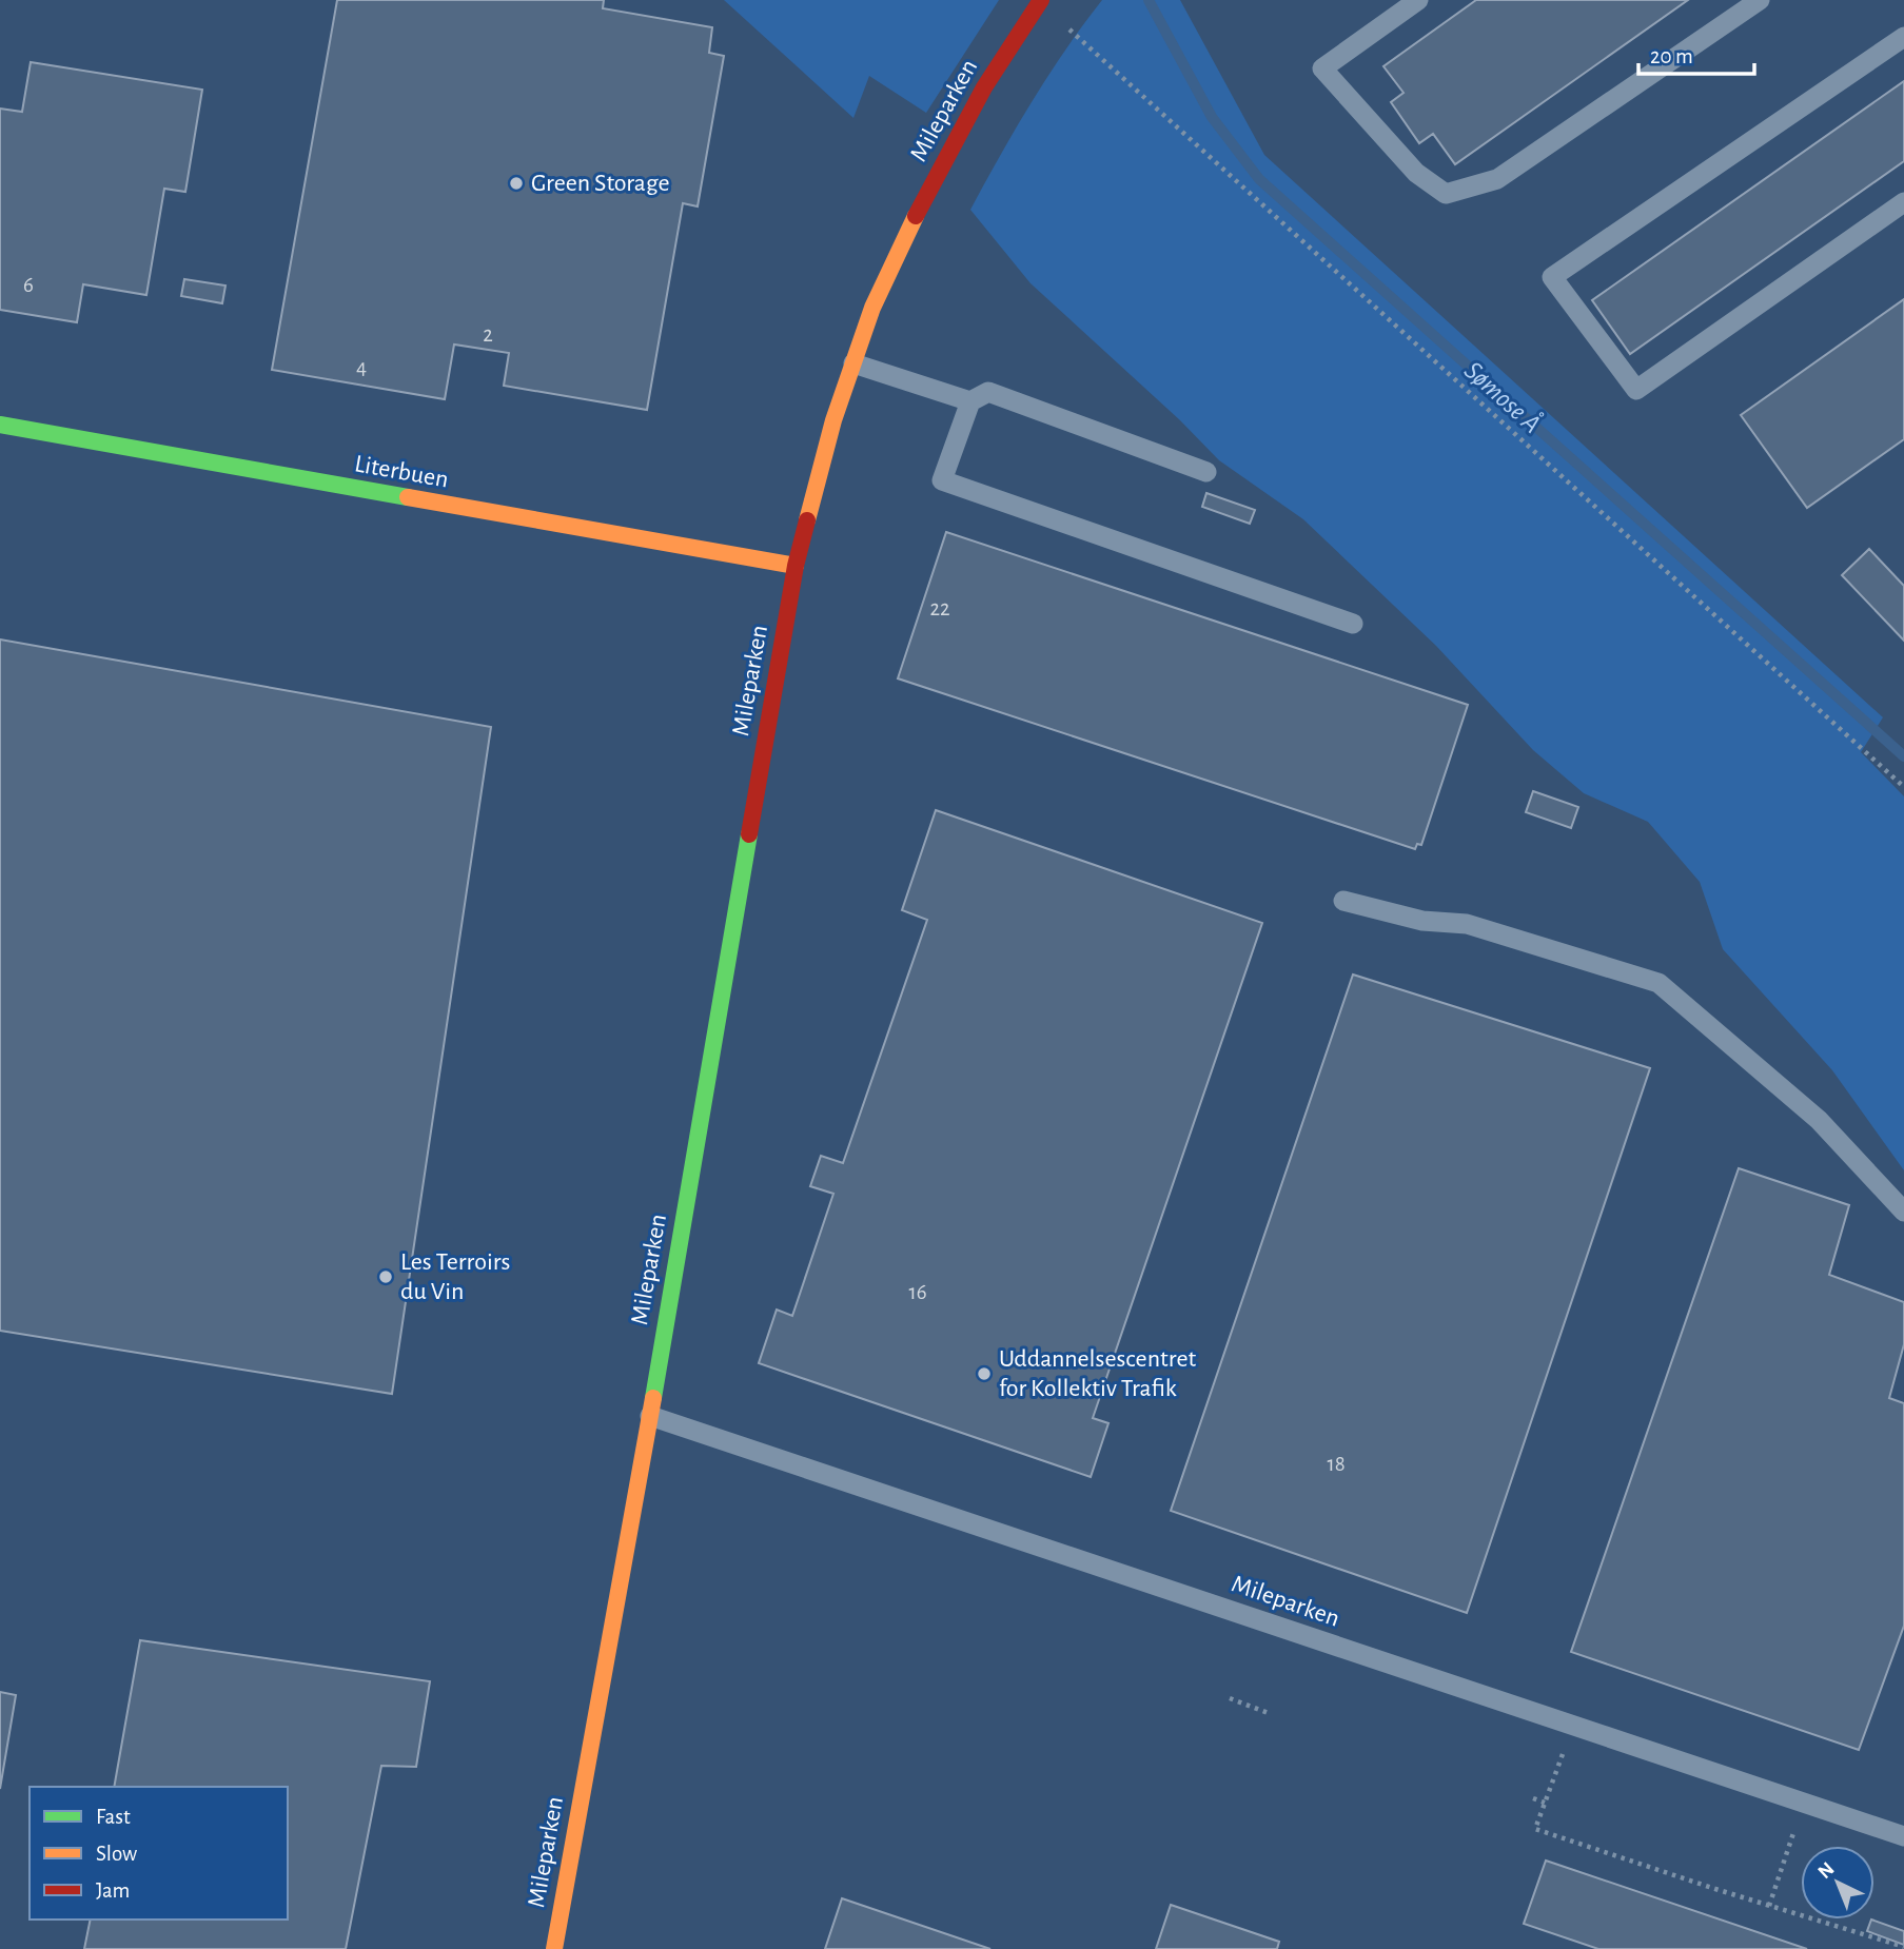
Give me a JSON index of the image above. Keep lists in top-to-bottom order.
{
  "streets": {
    "street": ["Mileparken", "Literbuen"]
  },
  "crossings": [
    ["Mileparken", "Literbuen"]
  ],
  "water": ["Sømose Å"],
  "places": ["Green Storage", "Les Terroirs du Vin", "Uddannelsescentret for Kollektiv Trafik"],
  "house_numbers": [
    "6",
    "2",
    "4",
    "22",
    "16",
    "18"
  ],
  "legend": ["Fast", "Slow", "Jam"],
  "scale_bar": "20 m",
  "north": "top left"
}
